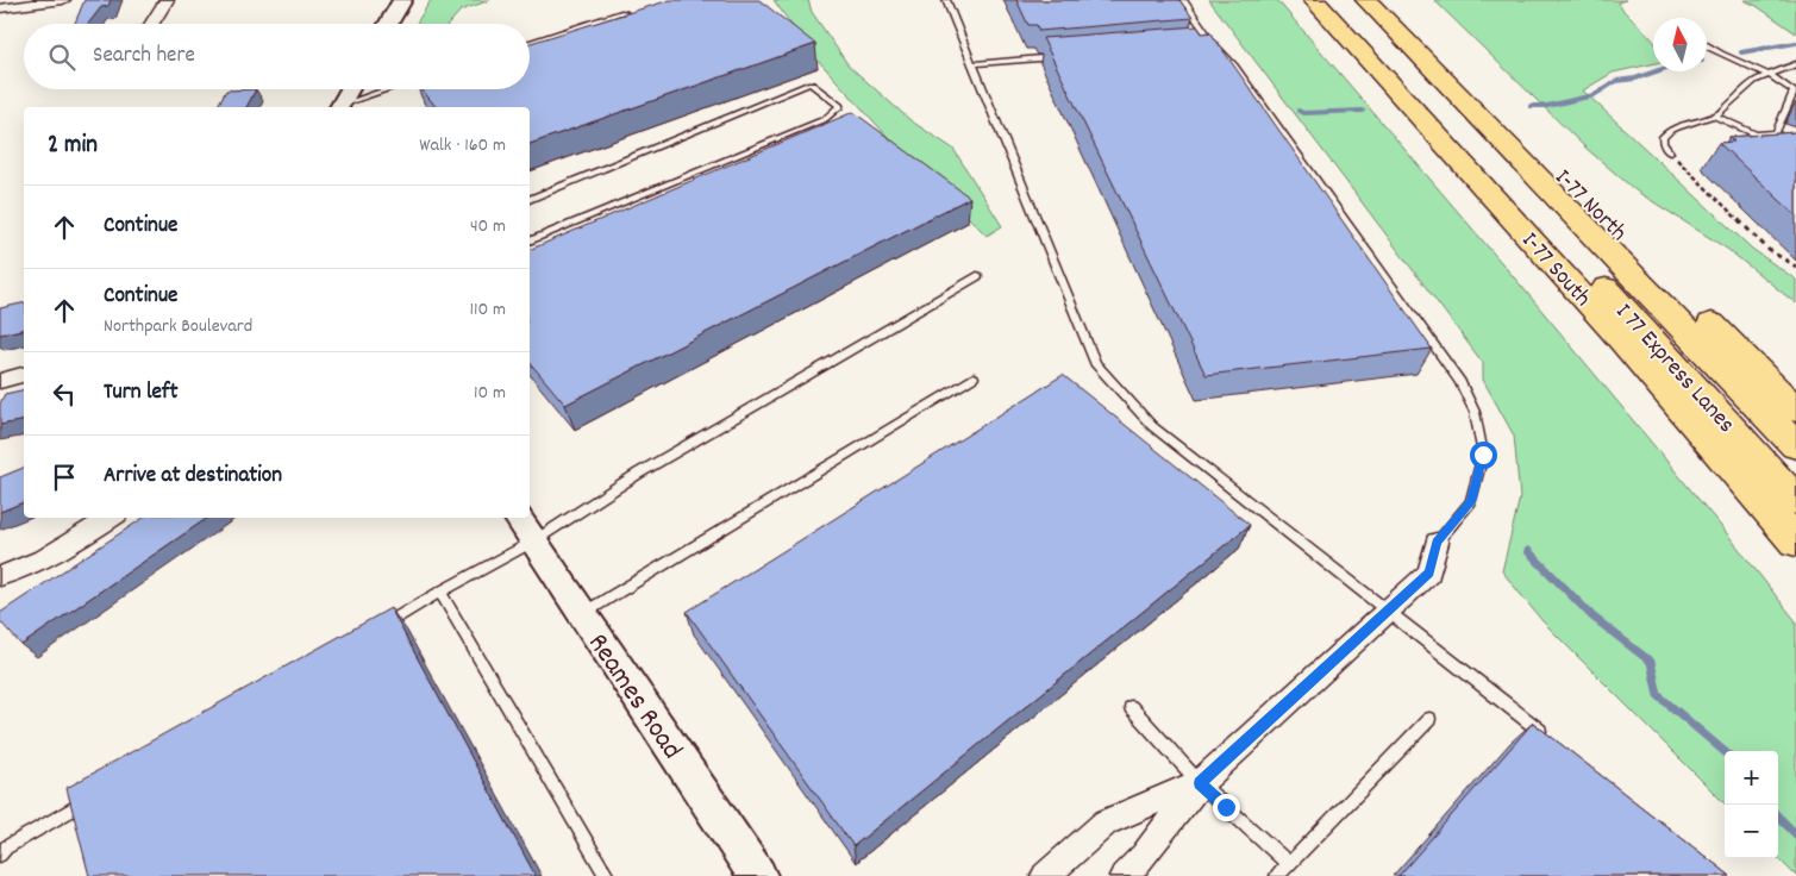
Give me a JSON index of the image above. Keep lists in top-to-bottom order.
{
  "streets": {
    "highway": ["I-77 North", "I-77 South", "I 77 Express Lanes"],
    "main road": ["Reames Road"]
  },
  "north": "top",
  "page": {
    "search": "Search here",
    "heading": ["2 min", "Walk · 160 m"],
    "list": [
      ["Continue", "40 m"],
      ["Continue", "Northpark Boulevard", "110 m"],
      ["Turn left", "10 m"],
      "Arrive at destination"
    ],
    "map_buttons": ["+", "−"]
  }
}
